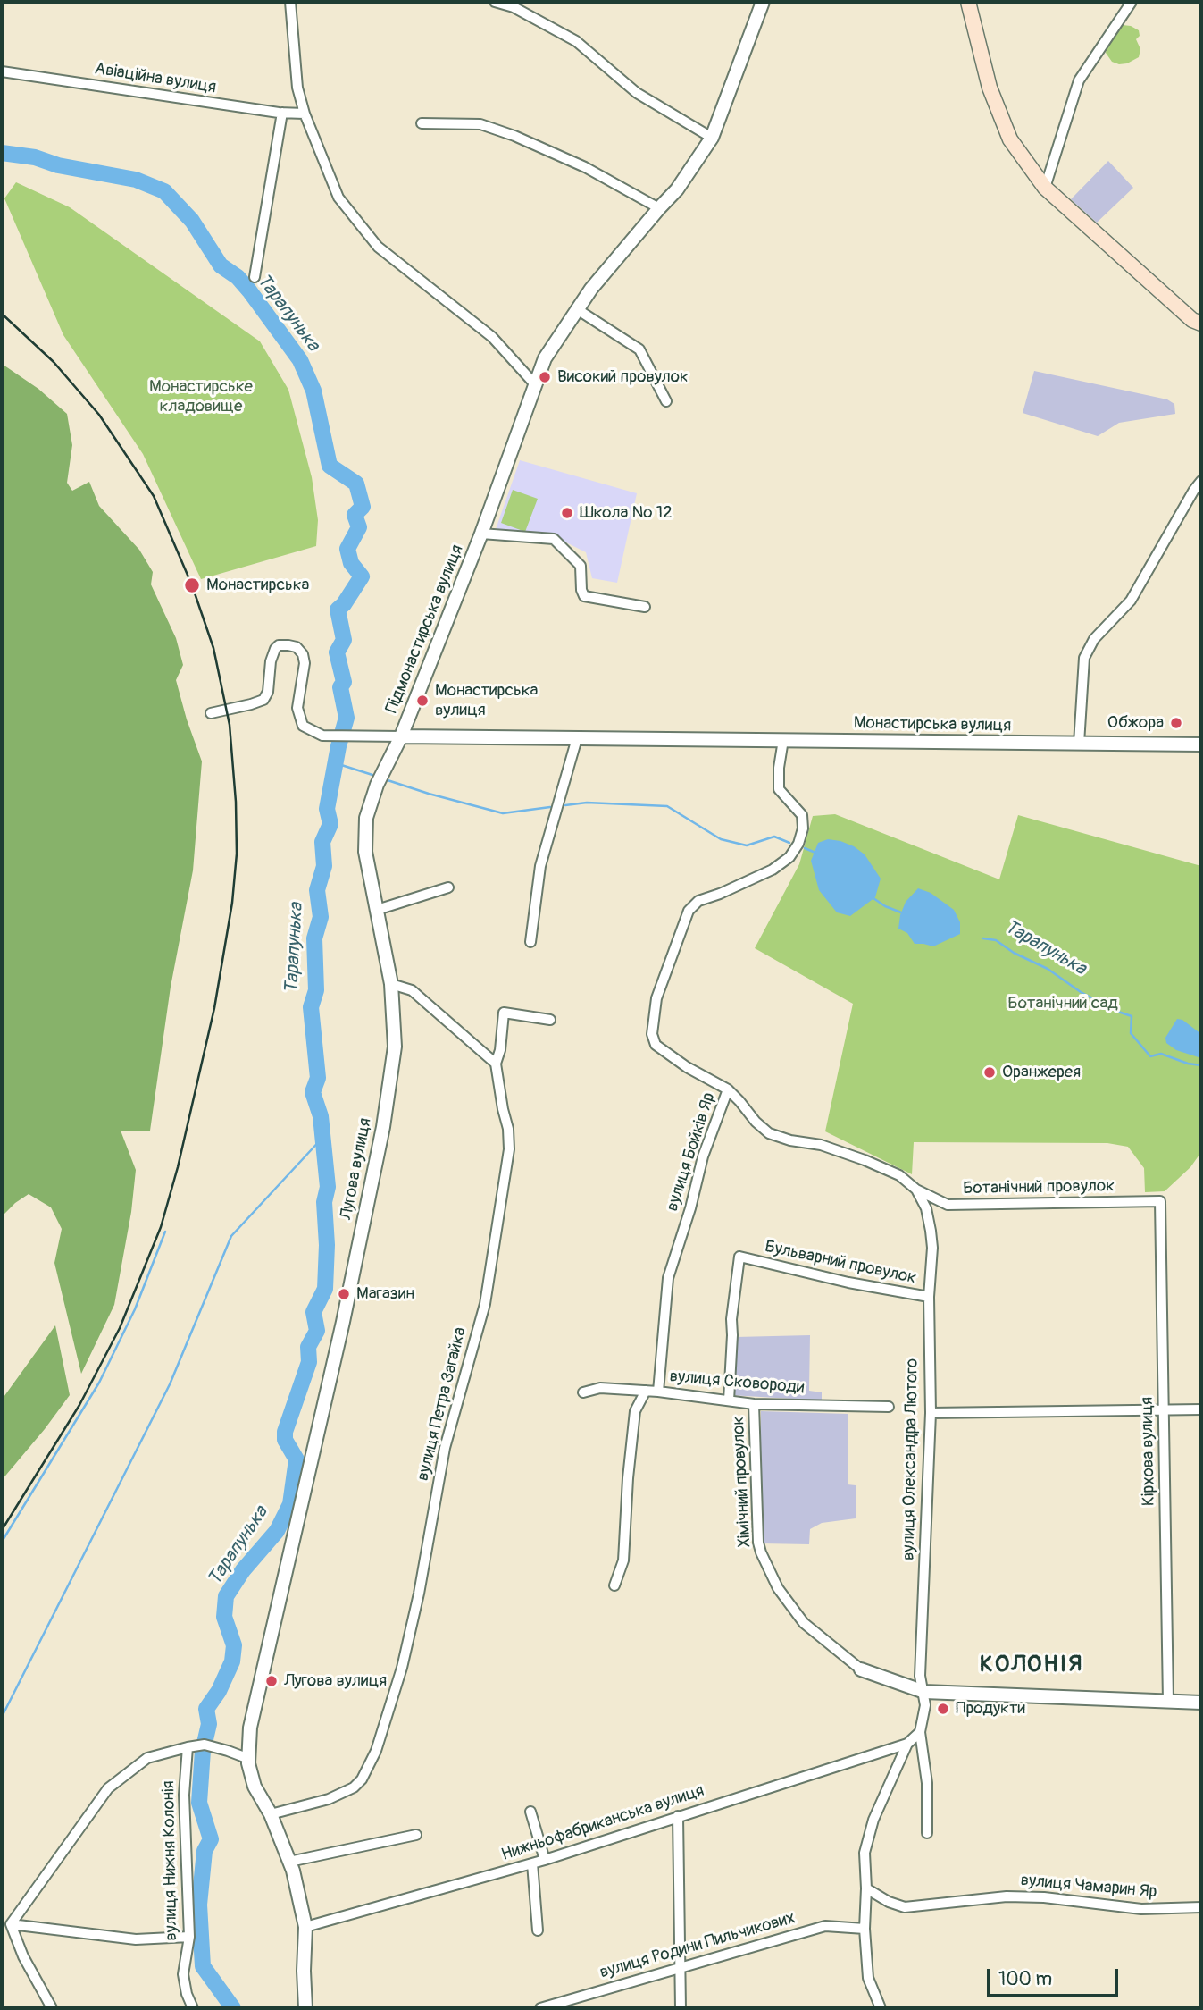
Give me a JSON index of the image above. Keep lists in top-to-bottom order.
{
  "streets": {
    "street": [
      "Авіаційна вулиця",
      "Підмонастирська вулиця",
      "Монастирська вулиця",
      "вулиця Бойків Яр",
      "Лугова вулиця",
      "Ботанічний провулок",
      "Бульварний провулок",
      "вулиця Сковороди",
      "вулиця Петра Загайка",
      "Кірхова вулиця",
      "вулиця Олександра Лютого",
      "Хімічний провулок",
      "Нижньофабриканська вулиця",
      "вулиця Нижня Колонія",
      "вулиця Чамарин Яр",
      "вулиця Родини Пильчикових"
    ]
  },
  "crossings": [
    ["Підмонастирська вулиця", "Монастирська вулиця"],
    ["Підмонастирська вулиця", "Лугова вулиця"],
    ["Монастирська вулиця", "вулиця Бойків Яр"],
    ["Монастирська вулиця", "Лугова вулиця"],
    ["вулиця Бойків Яр", "Ботанічний провулок"],
    ["вулиця Бойків Яр", "вулиця Сковороди"],
    ["Лугова вулиця", "вулиця Петра Загайка"],
    ["Лугова вулиця", "Нижньофабриканська вулиця"],
    ["Ботанічний провулок", "Кірхова вулиця"],
    ["Ботанічний провулок", "вулиця Олександра Лютого"],
    ["Бульварний провулок", "вулиця Сковороди"],
    ["Бульварний провулок", "вулиця Олександра Лютого"],
    ["вулиця Сковороди", "Хімічний провулок"]
  ],
  "districts": ["КОЛОНІЯ"],
  "water": ["Тарапунька"],
  "parks": ["Монастирське кладовище", "Ботанічний сад"],
  "places": [
    "Високий провулок",
    "Школа № 12",
    "Монастирська",
    "Монастирська вулиця",
    "Обжора",
    "Оранжерея",
    "Магазин",
    "Лугова вулиця",
    "Продукти"
  ],
  "scale_bar": "100 m"
}
